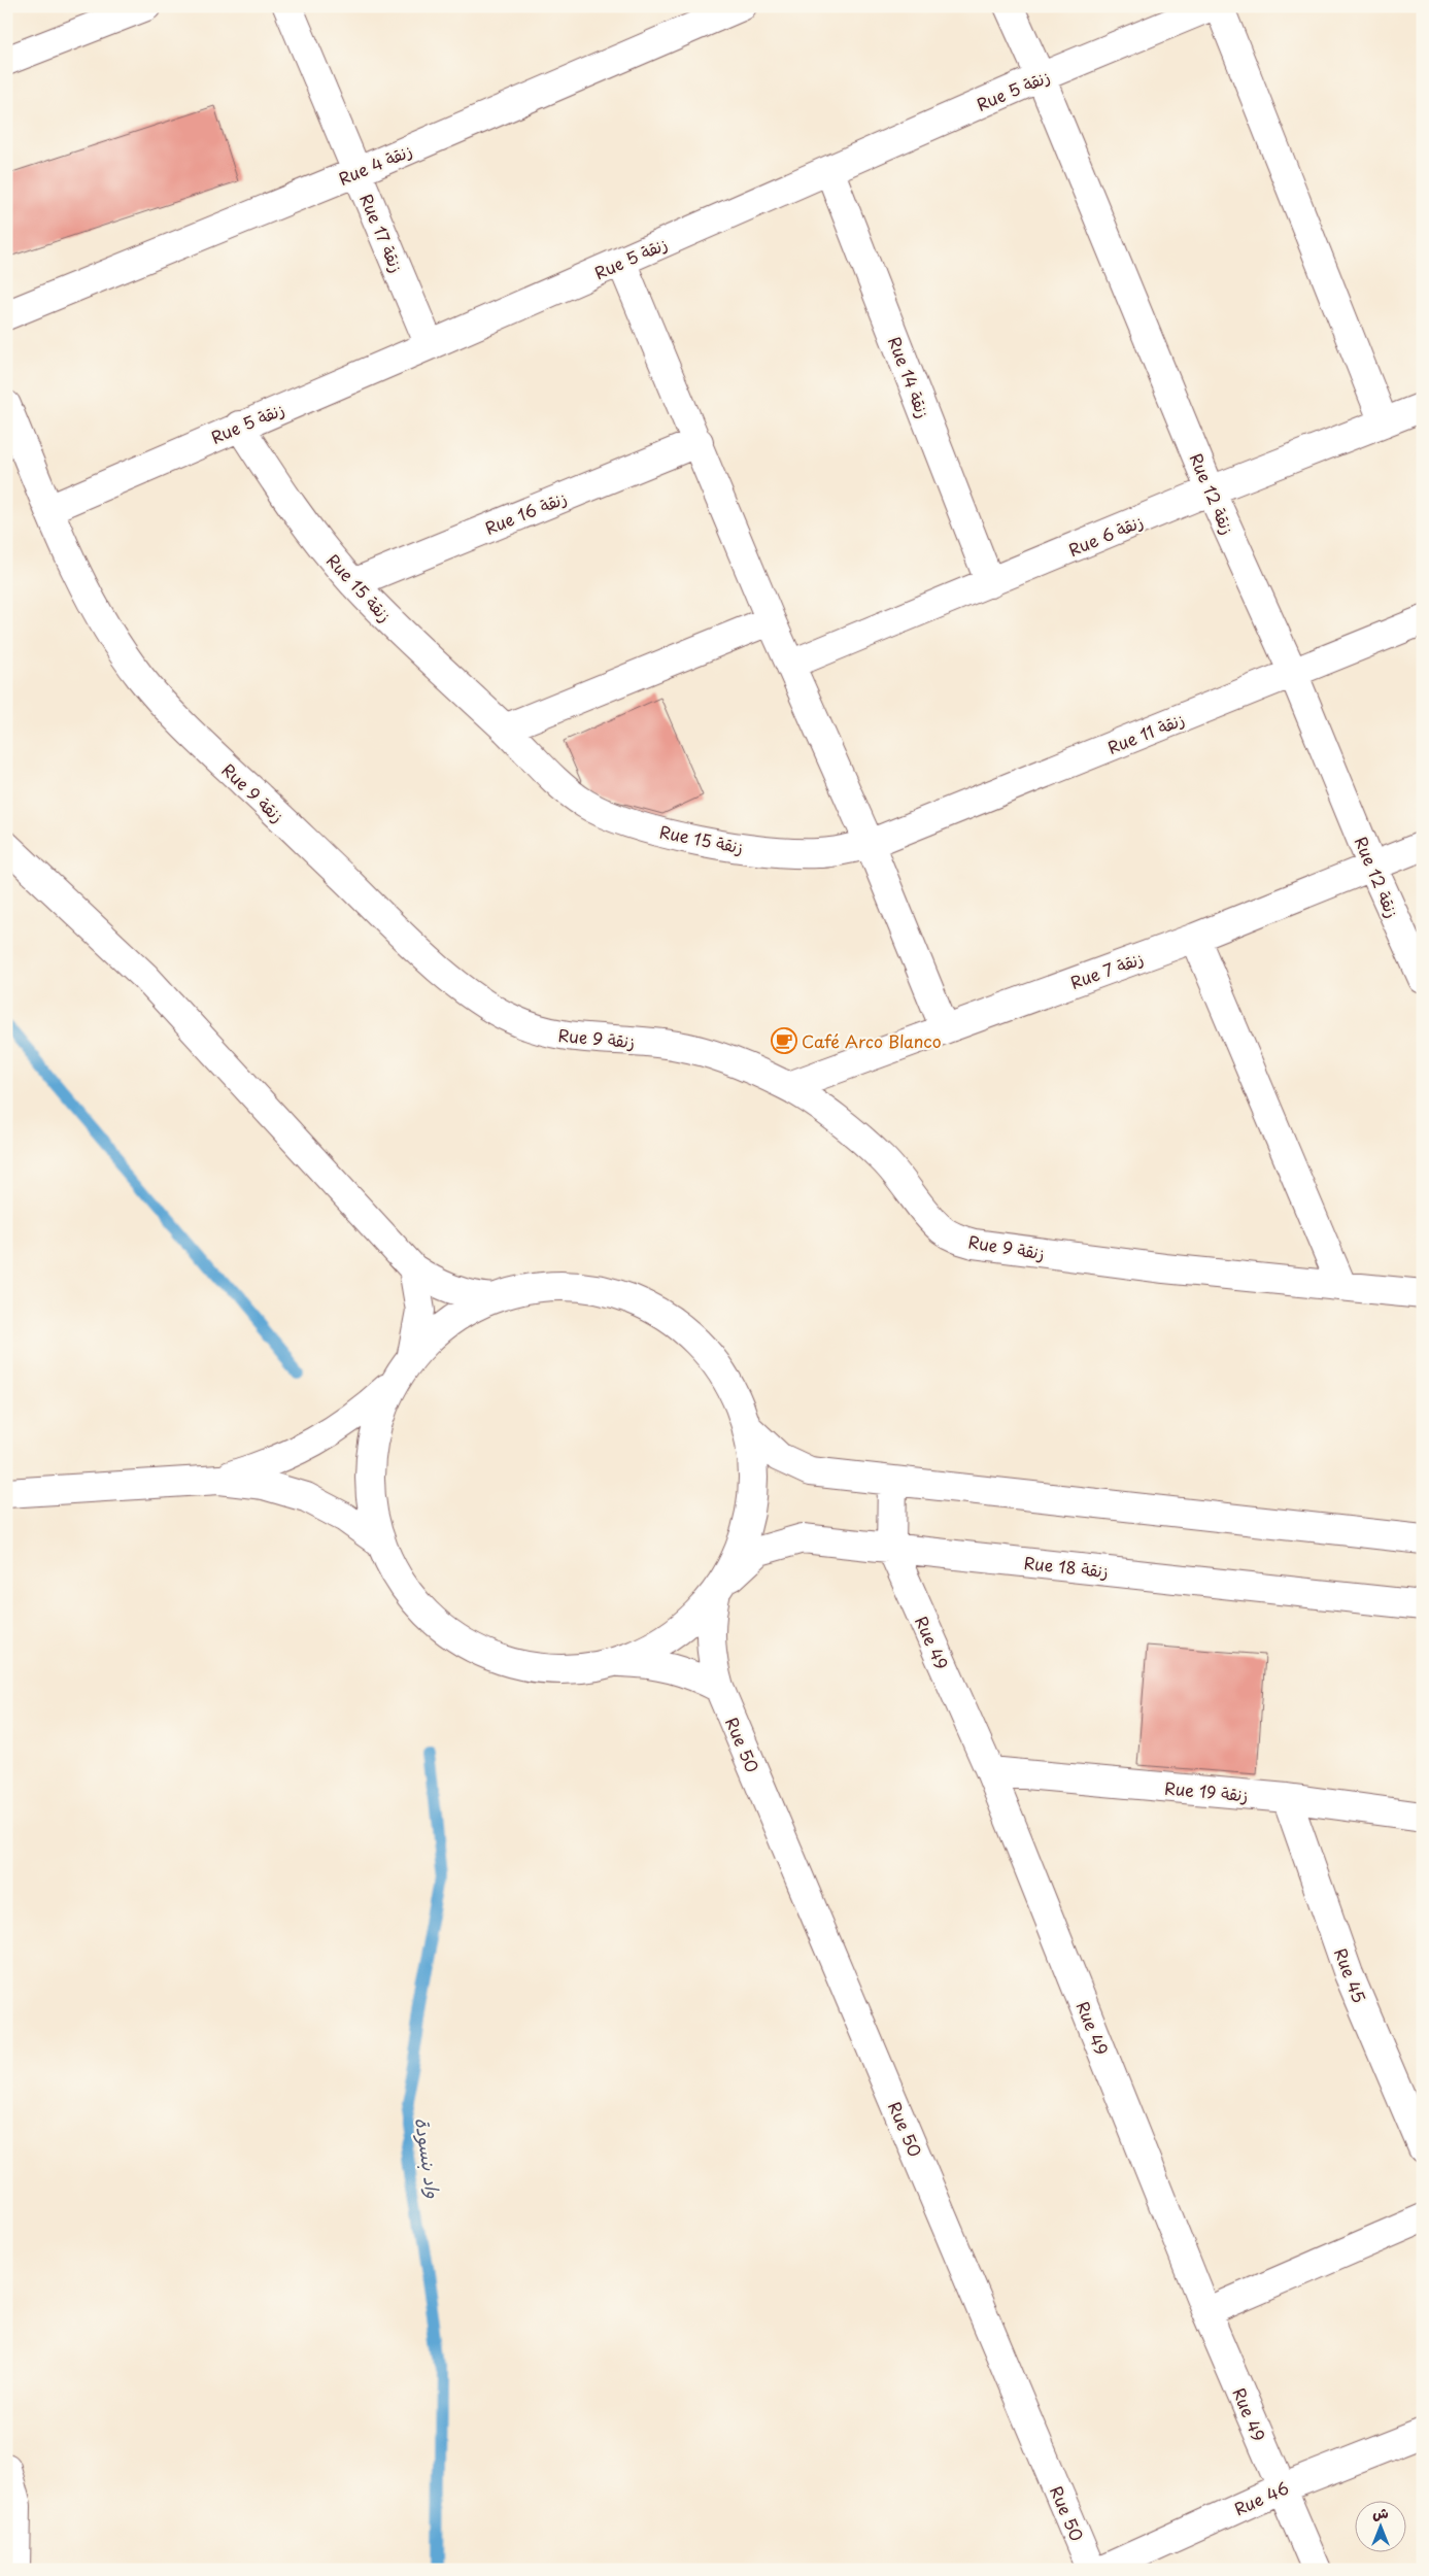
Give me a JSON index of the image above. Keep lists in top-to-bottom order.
{
  "streets": {
    "street": [
      "Rue 5 زنقة",
      "Rue 4 زنقة",
      "Rue 17 زنقة",
      "Rue 14 زنقة",
      "Rue 12 زنقة",
      "Rue 16 زنقة",
      "Rue 6 زنقة",
      "Rue 15 زنقة",
      "Rue 11 زنقة",
      "Rue 9 زنقة",
      "Rue 7 زنقة",
      "Rue 18 زنقة",
      "Rue 49",
      "Rue 50",
      "Rue 19 زنقة",
      "Rue 45",
      "Rue 46"
    ]
  },
  "crossings": [
    ["Rue 5 زنقة", "Rue 17 زنقة"],
    ["Rue 5 زنقة", "Rue 14 زنقة"],
    ["Rue 5 زنقة", "Rue 12 زنقة"],
    ["Rue 5 زنقة", "Rue 15 زنقة"],
    ["Rue 5 زنقة", "Rue 9 زنقة"],
    ["Rue 4 زنقة", "Rue 17 زنقة"],
    ["Rue 14 زنقة", "Rue 6 زنقة"],
    ["Rue 12 زنقة", "Rue 6 زنقة"],
    ["Rue 12 زنقة", "Rue 11 زنقة"],
    ["Rue 12 زنقة", "Rue 7 زنقة"],
    ["Rue 16 زنقة", "Rue 15 زنقة"],
    ["Rue 15 زنقة", "Rue 11 زنقة"],
    ["Rue 9 زنقة", "Rue 7 زنقة"],
    ["Rue 18 زنقة", "Rue 49"],
    ["Rue 18 زنقة", "Rue 50"],
    ["Rue 49", "Rue 19 زنقة"],
    ["Rue 49", "Rue 46"],
    ["Rue 19 زنقة", "Rue 45"]
  ],
  "water": ["واد بنسودة"],
  "places": {
    "cafe": ["Café Arco Blanco"]
  },
  "north": "top"
}
